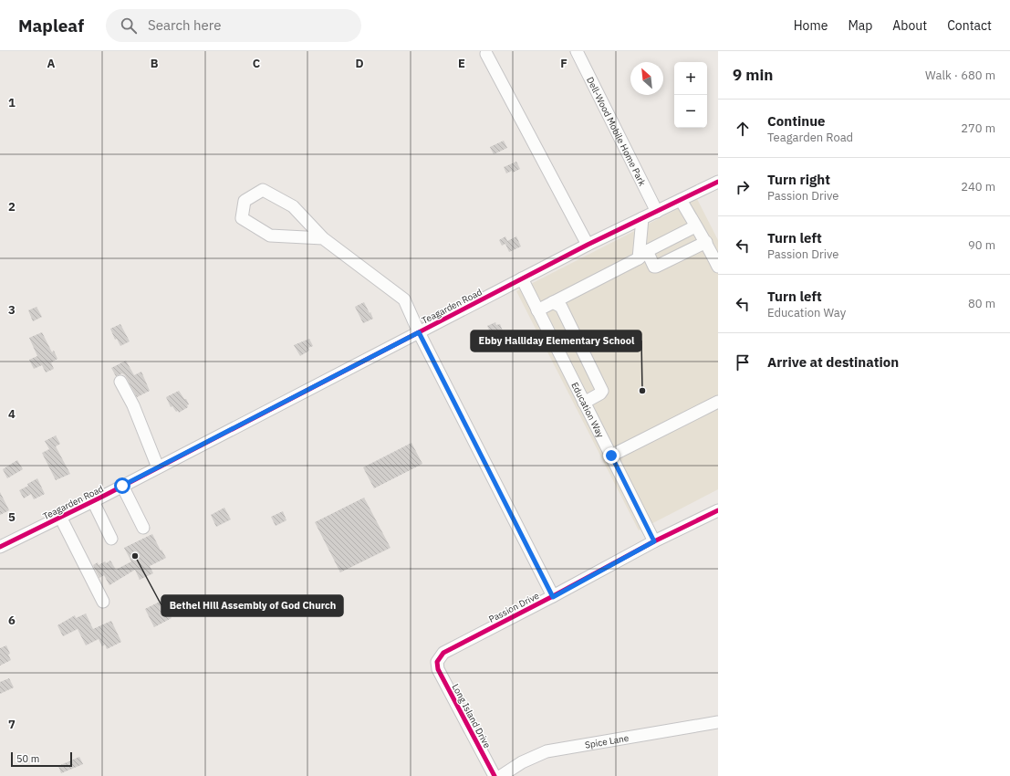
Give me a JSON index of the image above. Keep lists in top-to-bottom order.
{
  "streets": {
    "street": [
      "Dell-Wood Mobile Home Park",
      "Teagarden Road",
      "Education Way",
      "Passion Drive",
      "Long Island Drive",
      "Spice Lane"
    ]
  },
  "crossings": [
    ["Dell-Wood Mobile Home Park", "Teagarden Road"],
    ["Teagarden Road", "Education Way"],
    ["Teagarden Road", "Passion Drive"],
    ["Education Way", "Passion Drive"],
    ["Passion Drive", "Long Island Drive"]
  ],
  "places": ["Ebby Halliday Elementary School", "Bethel Hill Assembly of God Church"],
  "scale_bar": "50 m",
  "north": "top left",
  "page": {
    "header": "Mapleaf",
    "search": "Search here",
    "nav": [
      "Home",
      "Map",
      "About",
      "Contact"
    ],
    "heading": ["9 min", "Walk · 680 m"],
    "map_buttons": ["+", "−"],
    "list": [
      ["Continue", "Teagarden Road", "270 m"],
      ["Turn right", "Passion Drive", "240 m"],
      ["Turn left", "Passion Drive", "90 m"],
      ["Turn left", "Education Way", "80 m"],
      "Arrive at destination"
    ],
    "scale": "50 m"
  },
  "grid": {
    "columns": [
      "A",
      "B",
      "C",
      "D",
      "E",
      "F"
    ],
    "rows": [
      "1",
      "2",
      "3",
      "4",
      "5",
      "6",
      "7"
    ]
  }
}
